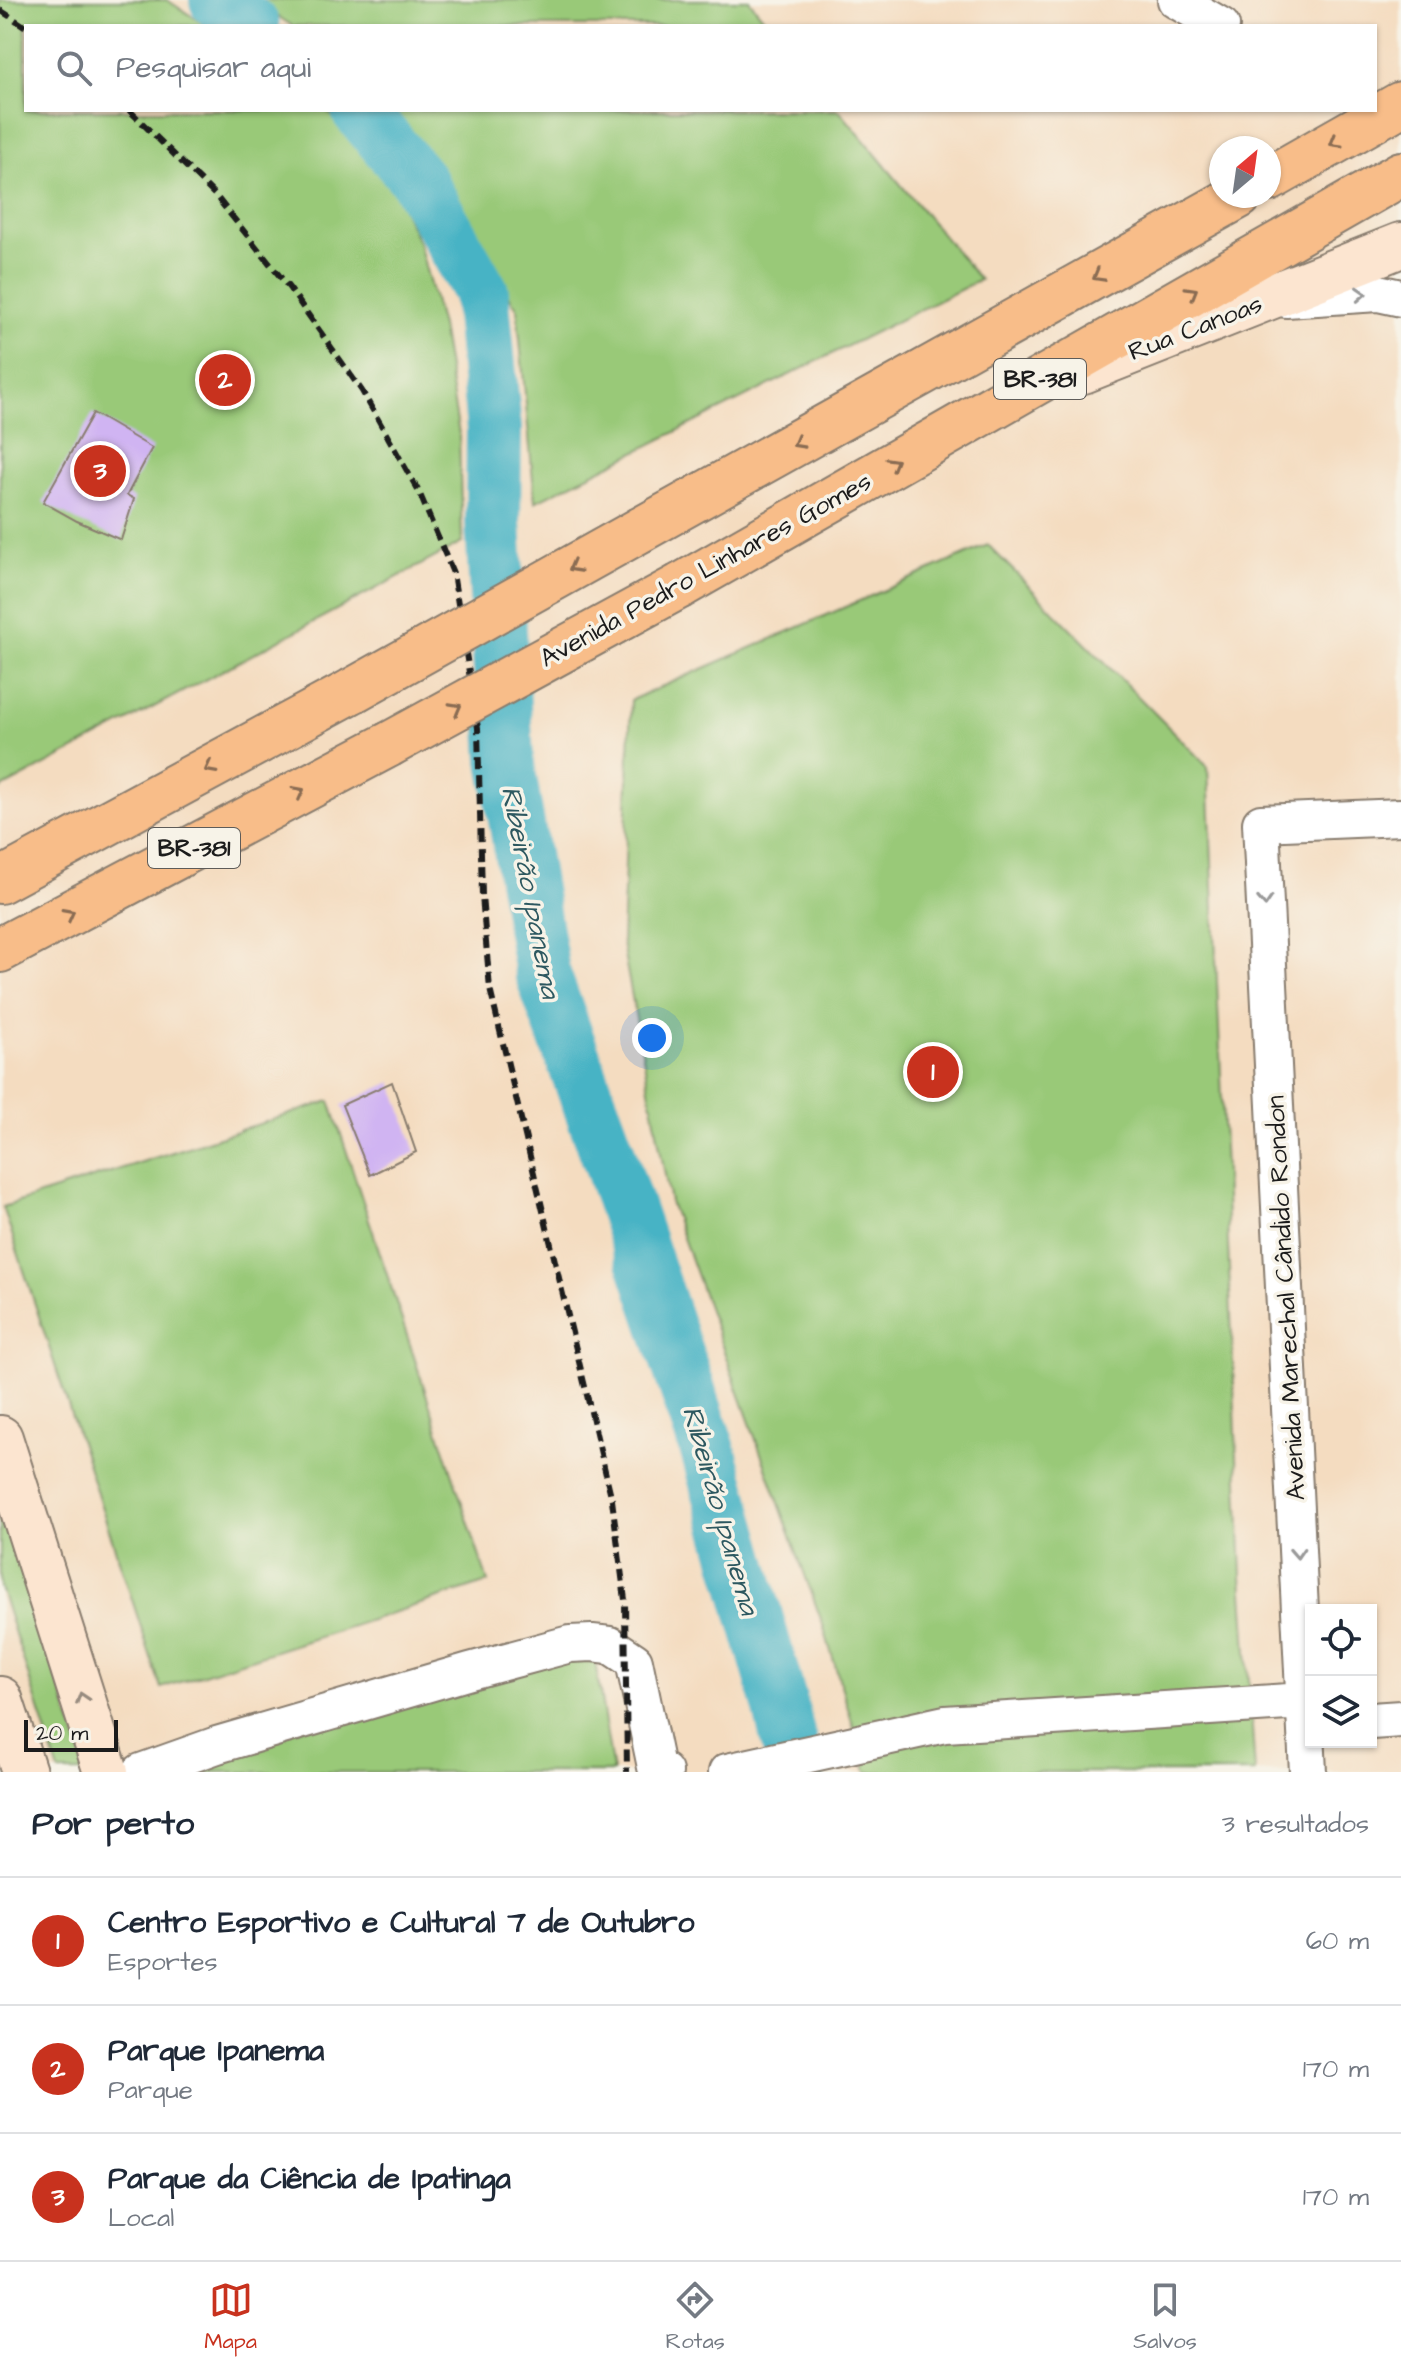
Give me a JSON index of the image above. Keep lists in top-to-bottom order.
{
  "streets": {
    "highway": ["BR-381", "Avenida Pedro Linhares Gomes"],
    "main road": ["Rua Canoas"],
    "street": ["Avenida Marechal Cândido Rondon"]
  },
  "crossings": [
    ["Rua Canoas", "Avenida Pedro Linhares Gomes"]
  ],
  "one_way": ["Avenida Marechal Cândido Rondon"],
  "water": ["Ribeirão Ipanema"],
  "scale_bar": "20 m",
  "north": "top right",
  "page": {
    "search": "Pesquisar aqui",
    "pins": ["2", "3", "1"],
    "scale": "20 m",
    "heading": ["Por perto", "3 resultados"],
    "list": [
      {
        "mark": "1",
        "name": "Centro Esportivo e Cultural 7 de Outubro",
        "note": "Esportes",
        "value": "60 m"
      },
      {
        "mark": "2",
        "name": "Parque Ipanema",
        "note": "Parque",
        "value": "170 m"
      },
      {
        "mark": "3",
        "name": "Parque da Ciência de Ipatinga",
        "note": "Local",
        "value": "170 m"
      }
    ],
    "nav": ["Mapa", "Rotas", "Salvos"]
  }
}
